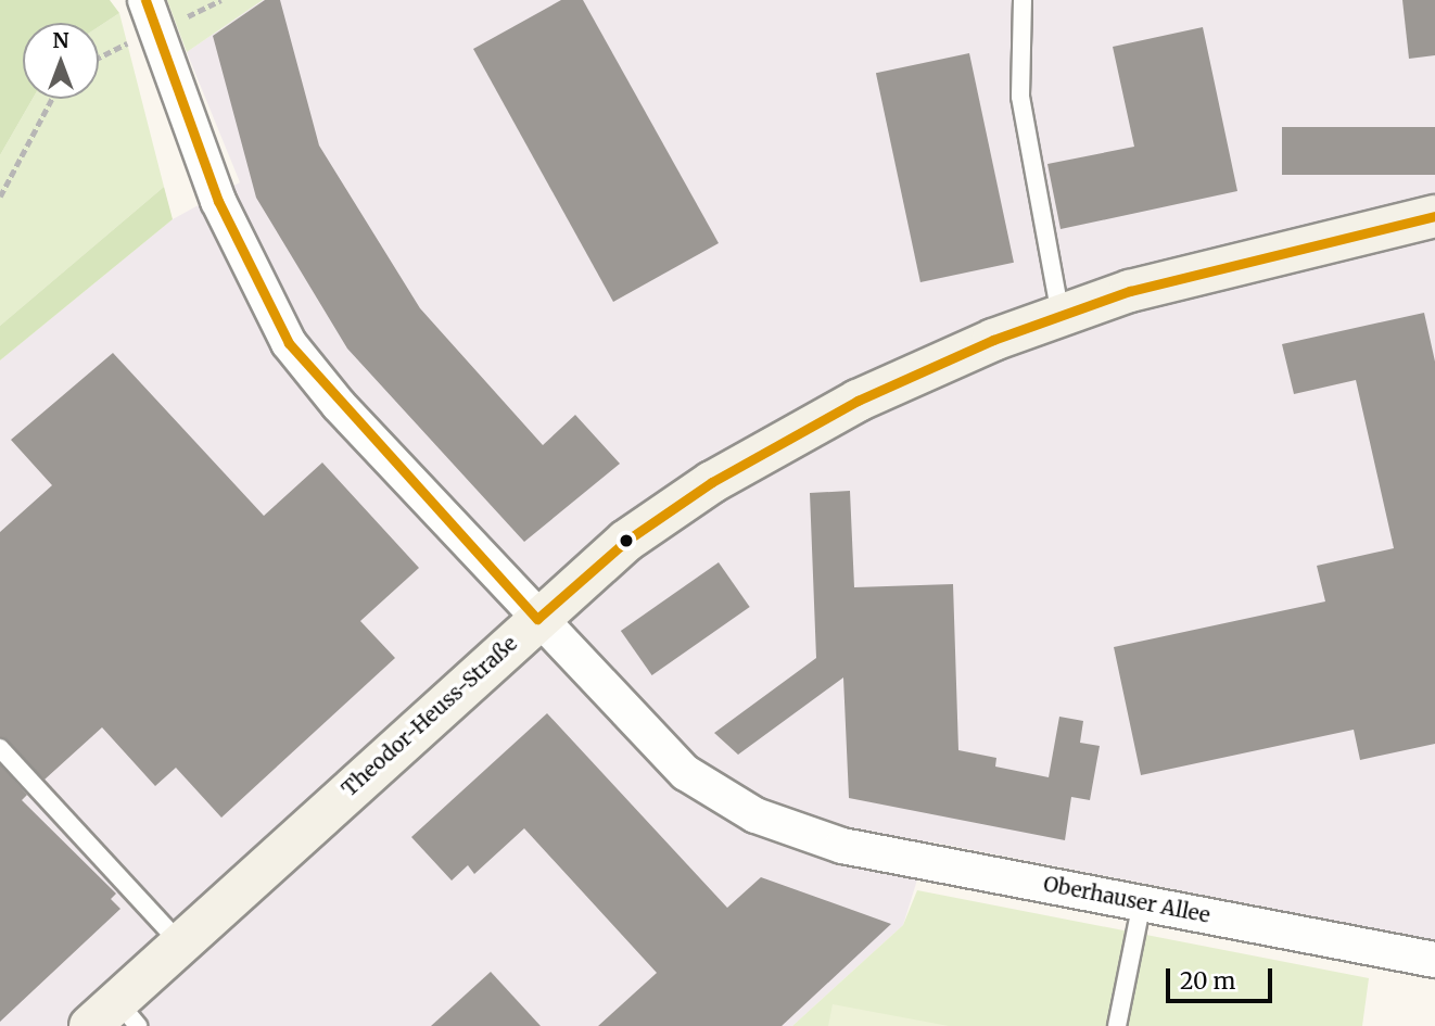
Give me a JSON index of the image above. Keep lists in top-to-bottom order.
{
  "streets": {
    "street": ["Theodor-Heuss-Straße", "Oberhauser Allee"]
  },
  "crossings": [
    ["Theodor-Heuss-Straße", "Oberhauser Allee"]
  ],
  "scale_bar": "20 m",
  "north": "top"
}
